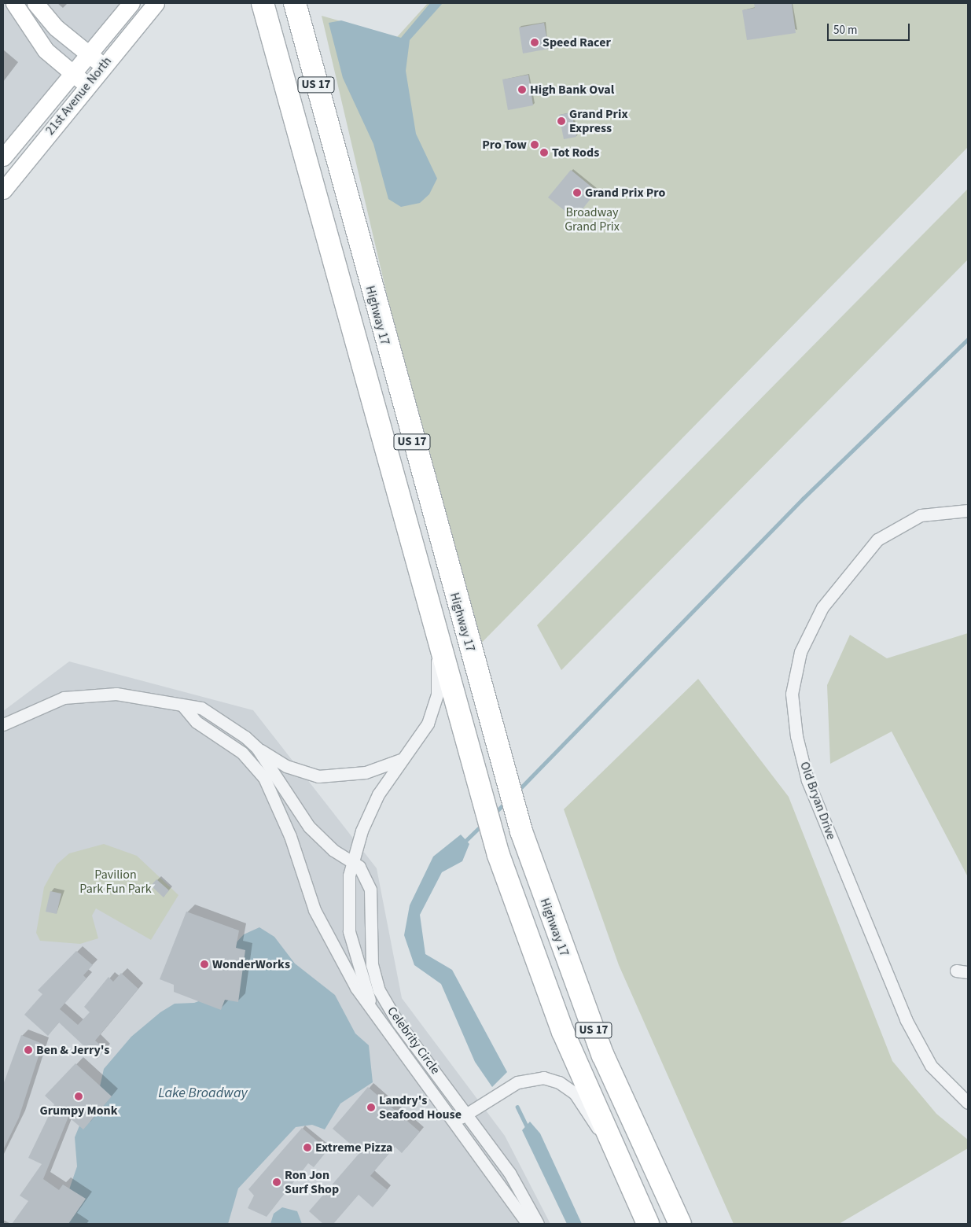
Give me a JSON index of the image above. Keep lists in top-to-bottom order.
{
  "streets": {
    "highway": ["US 17", "Highway 17"],
    "main road": ["21st Avenue North"],
    "street": ["Old Bryan Drive", "Celebrity Circle"]
  },
  "water": ["Lake Broadway"],
  "parks": ["Broadway Grand Prix", "Pavilion Park Fun Park"],
  "places": [
    "Speed Racer",
    "High Bank Oval",
    "Grand Prix Express",
    "Pro Tow",
    "Tot Rods",
    "Grand Prix Pro",
    "WonderWorks",
    "Ben & Jerry's",
    "Grumpy Monk",
    "Landry's Seafood House",
    "Extreme Pizza",
    "Ron Jon Surf Shop"
  ],
  "scale_bar": "50 m"
}
